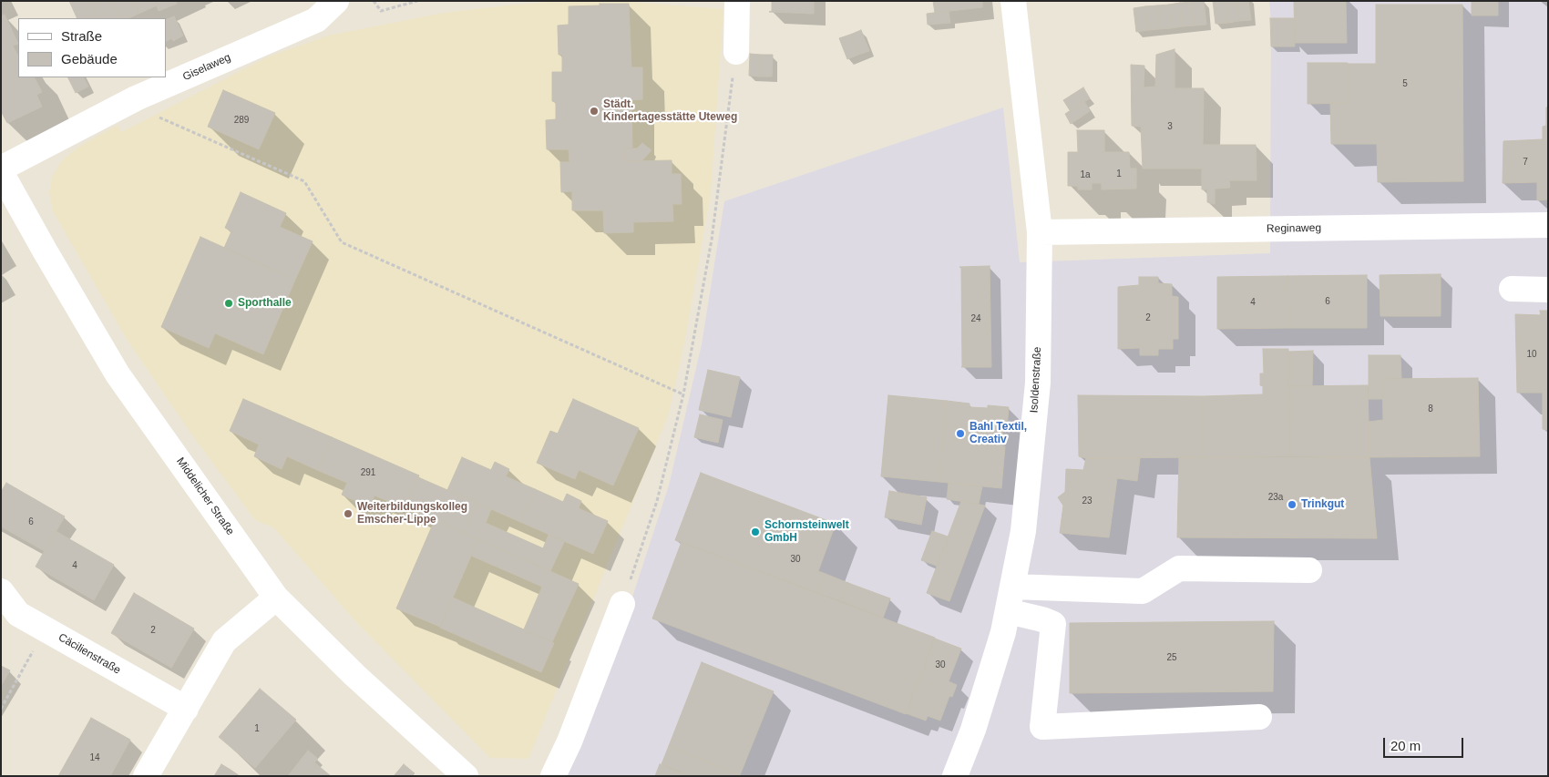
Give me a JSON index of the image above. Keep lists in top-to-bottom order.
{
  "streets": {
    "street": [
      "Giselaweg",
      "Reginaweg",
      "Isoldenstraße",
      "Middelicher Straße",
      "Cäcilienstraße"
    ]
  },
  "crossings": [
    ["Giselaweg", "Middelicher Straße"],
    ["Reginaweg", "Isoldenstraße"]
  ],
  "places": [
    "Städt. Kindertagesstätte Uteweg",
    "Sporthalle",
    "Bahl Textil, Creativ",
    "Trinkgut",
    "Weiterbildungskolleg Emscher-Lippe",
    "Schornsteinwelt GmbH"
  ],
  "house_numbers": [
    "5",
    "289",
    "3",
    "7",
    "1",
    "1a",
    "6",
    "4",
    "2",
    "24",
    "10",
    "8",
    "291",
    "23a",
    "23",
    "6",
    "30",
    "4",
    "2",
    "25",
    "30",
    "1",
    "14"
  ],
  "legend": ["Straße", "Gebäude"],
  "scale_bar": "20 m"
}
